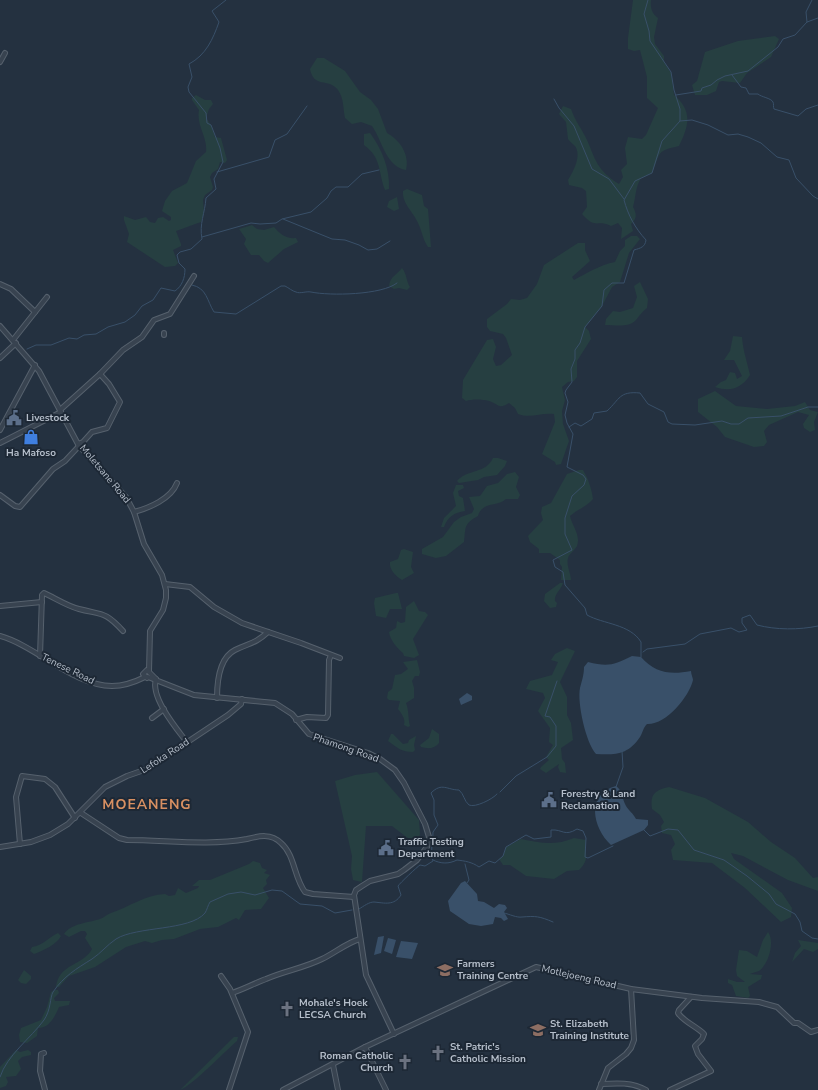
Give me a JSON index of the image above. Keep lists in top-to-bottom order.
{
  "streets": {
    "street": [
      "Moletsane Road",
      "Tenese Road",
      "Phamong Road",
      "Lefoka Road",
      "Motlejoeng Road"
    ]
  },
  "crossings": [
    ["Moletsane Road", "Tenese Road"],
    ["Moletsane Road", "Phamong Road"],
    ["Tenese Road", "Phamong Road"],
    ["Phamong Road", "Lefoka Road"]
  ],
  "districts": ["MOEANENG"],
  "places": {
    "public building": ["Livestock", "Forestry & Land Reclamation", "Traffic Testing Department"],
    "shop": ["Ha Mafoso"],
    "school or university": ["Farmers Training Centre", "St. Elizabeth Training Institute"],
    "church": ["Mohale's Hoek LECSA Church", "St. Patric's Catholic Mission", "Roman Catholic Church"]
  }
}
